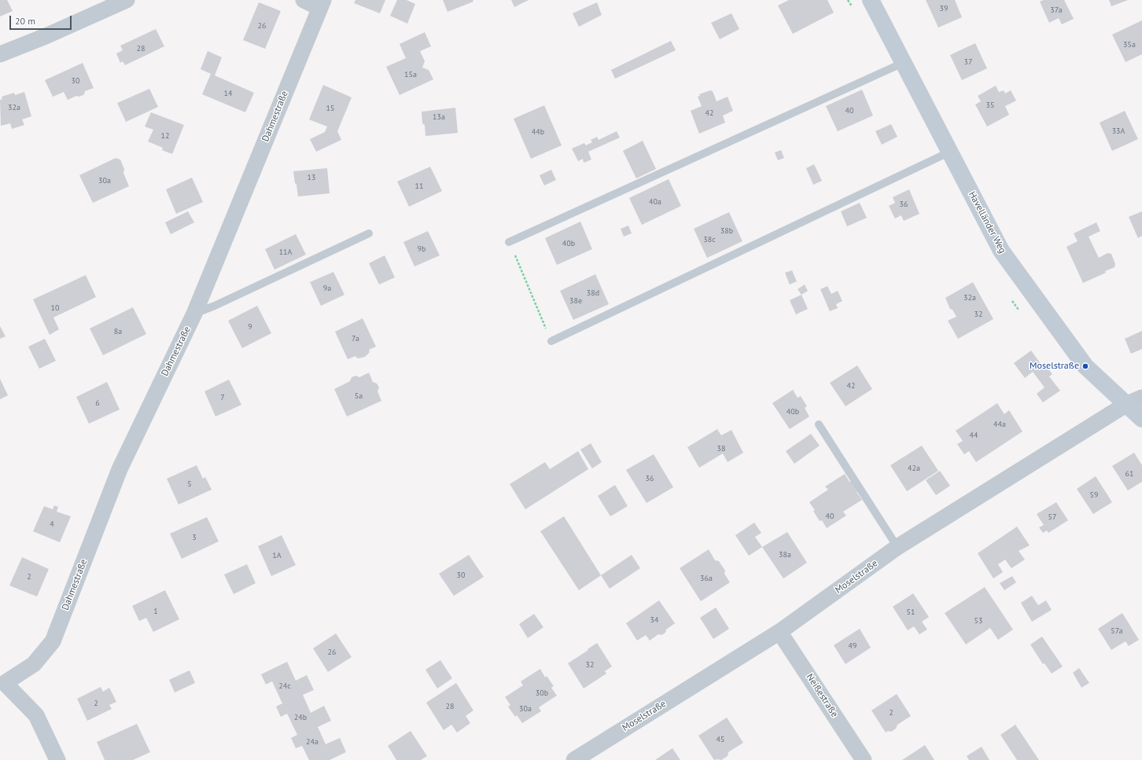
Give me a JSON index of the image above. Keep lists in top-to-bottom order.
{
  "streets": {
    "street": [
      "Dahmestraße",
      "Havelländer Weg",
      "Moselstraße",
      "Neißestraße"
    ]
  },
  "crossings": [
    ["Havelländer Weg", "Moselstraße"],
    ["Moselstraße", "Neißestraße"]
  ],
  "places": ["Moselstraße"],
  "house_numbers": [
    "39",
    "37a",
    "26",
    "35a",
    "28",
    "37",
    "15a",
    "30",
    "14",
    "35",
    "32a",
    "15",
    "40",
    "42",
    "13a",
    "33A",
    "44b",
    "12",
    "13",
    "30a",
    "11",
    "40a",
    "36",
    "38b",
    "38c",
    "40b",
    "9b",
    "11A",
    "9a",
    "38d",
    "32a",
    "38e",
    "10",
    "32",
    "9",
    "8a",
    "7a",
    "42",
    "5a",
    "7",
    "6",
    "40b",
    "44a",
    "44",
    "38",
    "42a",
    "61",
    "36",
    "5",
    "59",
    "40",
    "57",
    "4",
    "3",
    "38a",
    "1A",
    "30",
    "2",
    "36a",
    "1",
    "51",
    "34",
    "53",
    "57a",
    "49",
    "26",
    "32",
    "24c",
    "30b",
    "2",
    "28",
    "30a",
    "2",
    "24b",
    "45",
    "24a"
  ],
  "scale_bar": "20 m"
}
